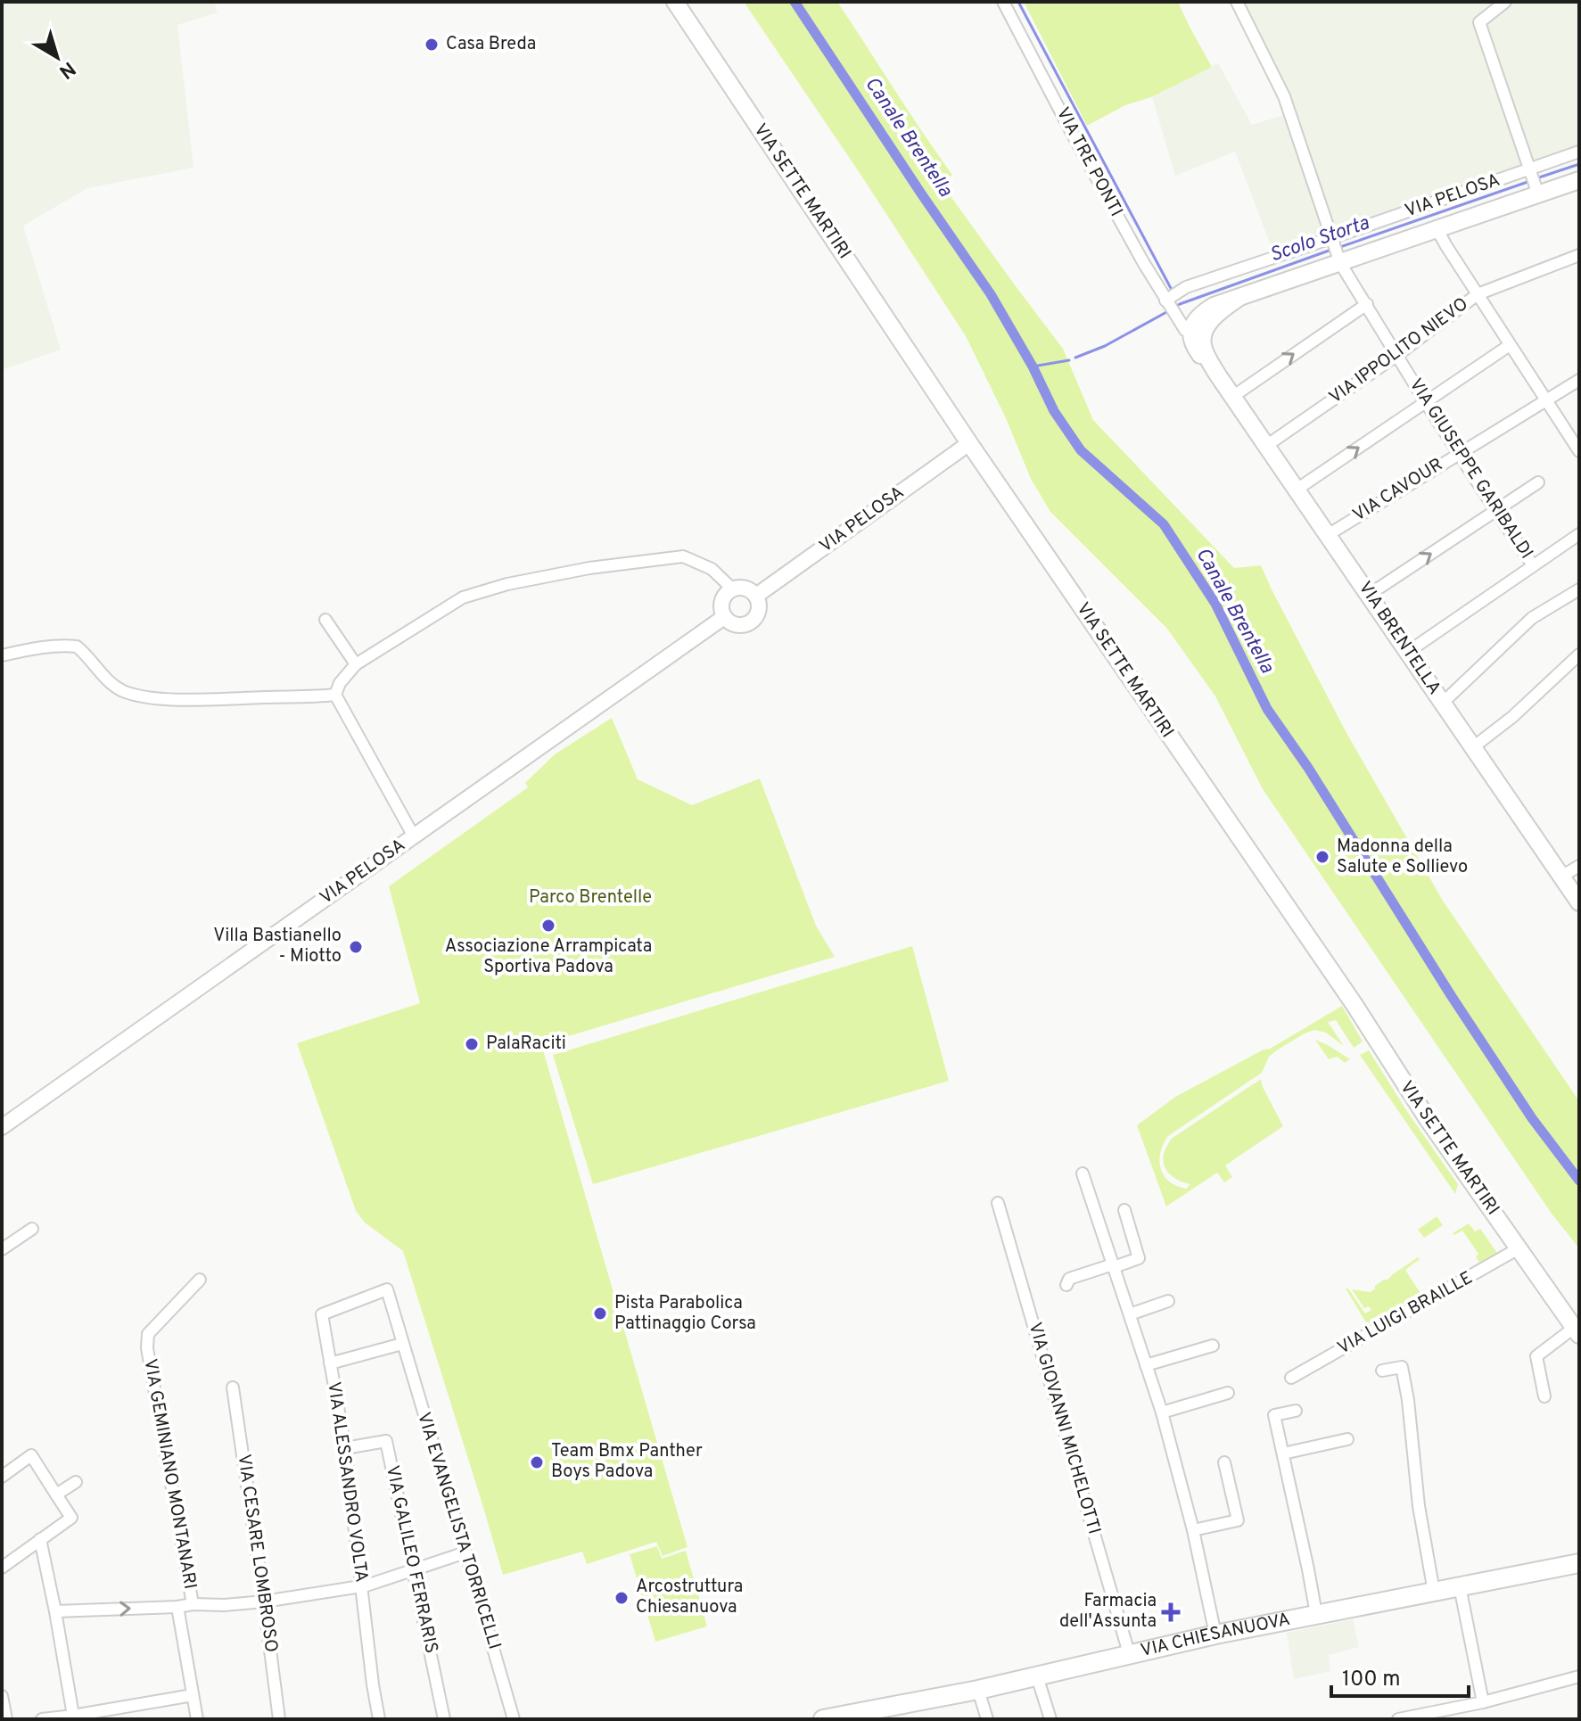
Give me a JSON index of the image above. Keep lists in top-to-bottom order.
{
  "streets": {
    "main road": [
      "VIA SETTE MARTIRI",
      "VIA PELOSA",
      "VIA BRENTELLA",
      "VIA CHIESANUOVA"
    ],
    "street": [
      "VIA TRE PONTI",
      "VIA IPPOLITO NIEVO",
      "VIA GIUSEPPE GARIBALDI",
      "VIA CAVOUR",
      "VIA LUIGI BRAILLE",
      "VIA GIOVANNI MICHELOTTI",
      "VIA GEMINIANO MONTANARI",
      "VIA ALESSANDRO VOLTA",
      "VIA EVANGELISTA TORRICELLI",
      "VIA CESARE LOMBROSO",
      "VIA GALILEO FERRARIS"
    ]
  },
  "crossings": [
    ["VIA TRE PONTI", "VIA PELOSA"],
    ["VIA SETTE MARTIRI", "VIA PELOSA"],
    ["VIA SETTE MARTIRI", "VIA LUIGI BRAILLE"],
    ["VIA PELOSA", "VIA GIUSEPPE GARIBALDI"],
    ["VIA PELOSA", "VIA BRENTELLA"],
    ["VIA IPPOLITO NIEVO", "VIA GIUSEPPE GARIBALDI"],
    ["VIA IPPOLITO NIEVO", "VIA BRENTELLA"],
    ["VIA GIUSEPPE GARIBALDI", "VIA CAVOUR"],
    ["VIA CAVOUR", "VIA BRENTELLA"],
    ["VIA GIOVANNI MICHELOTTI", "VIA CHIESANUOVA"],
    ["VIA ALESSANDRO VOLTA", "VIA EVANGELISTA TORRICELLI"],
    ["VIA ALESSANDRO VOLTA", "VIA GALILEO FERRARIS"]
  ],
  "water": ["Canale Brentella", "Scolo Storta"],
  "parks": ["Parco Brentelle"],
  "places": {
    "other": [
      "Casa Breda",
      "Madonna della Salute e Sollievo",
      "Associazione Arrampicata Sportiva Padova",
      "Villa Bastianello - Miotto",
      "PalaRaciti",
      "Pista Parabolica Pattinaggio Corsa",
      "Team Bmx Panther Boys Padova",
      "Arcostruttura Chiesanuova"
    ],
    "health": ["Farmacia dell'Assunta"]
  },
  "scale_bar": "100 m",
  "north": "bottom right"
}
